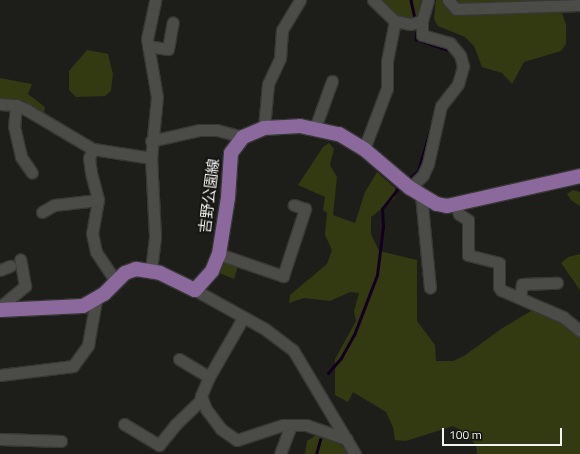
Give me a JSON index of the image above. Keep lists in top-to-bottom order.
{
  "streets": {
    "main road": ["吉野公園線"]
  },
  "scale_bar": "100 m"
}
